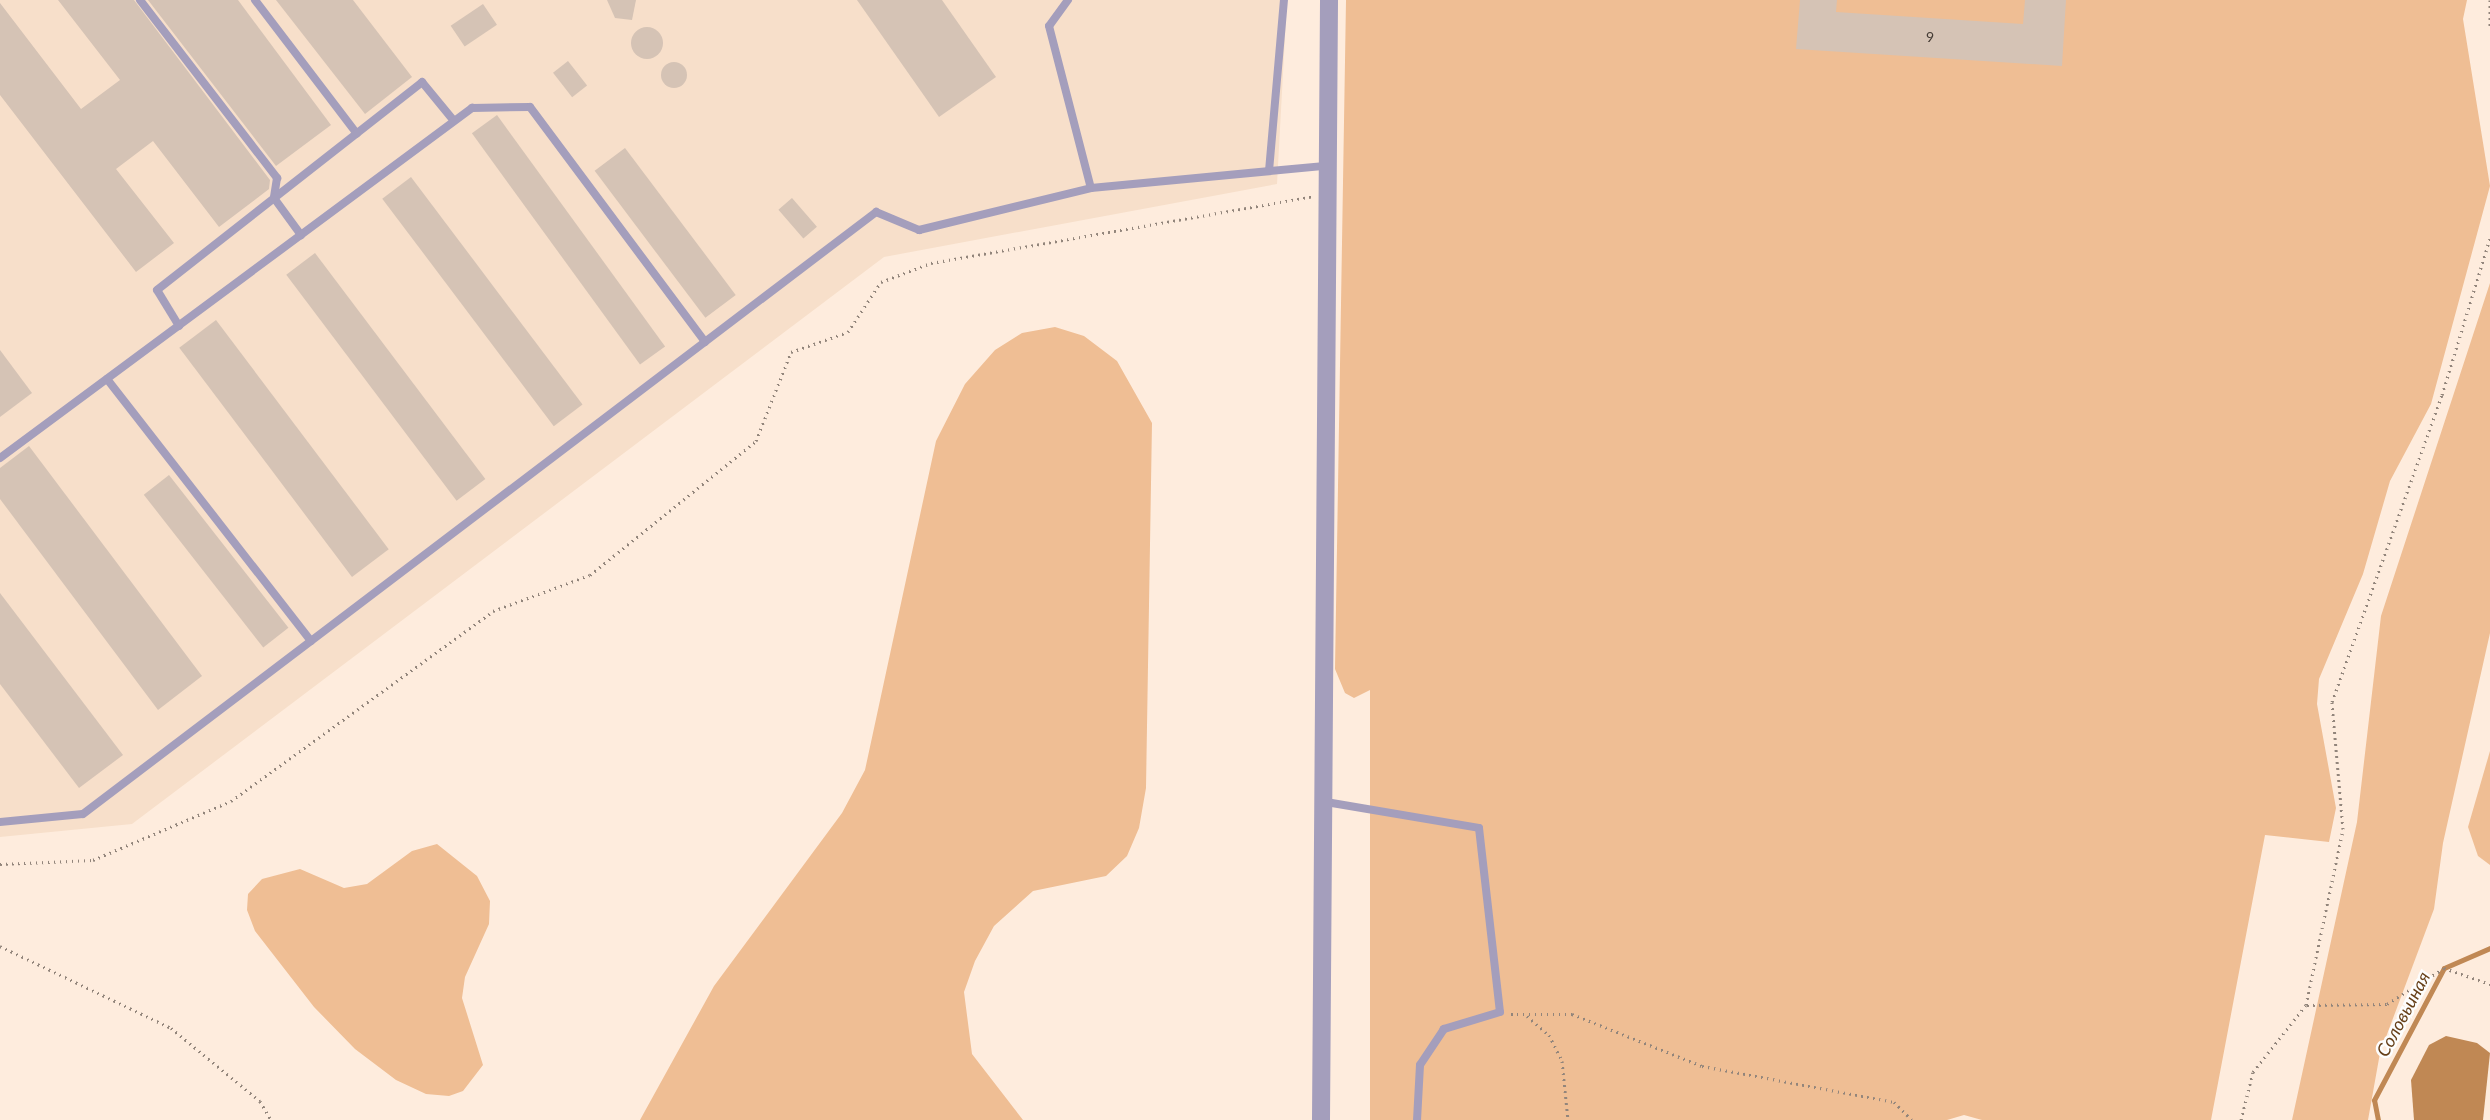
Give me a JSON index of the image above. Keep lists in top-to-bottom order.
{
  "water": ["Соловьиная"],
  "house_numbers": ["9"]
}
